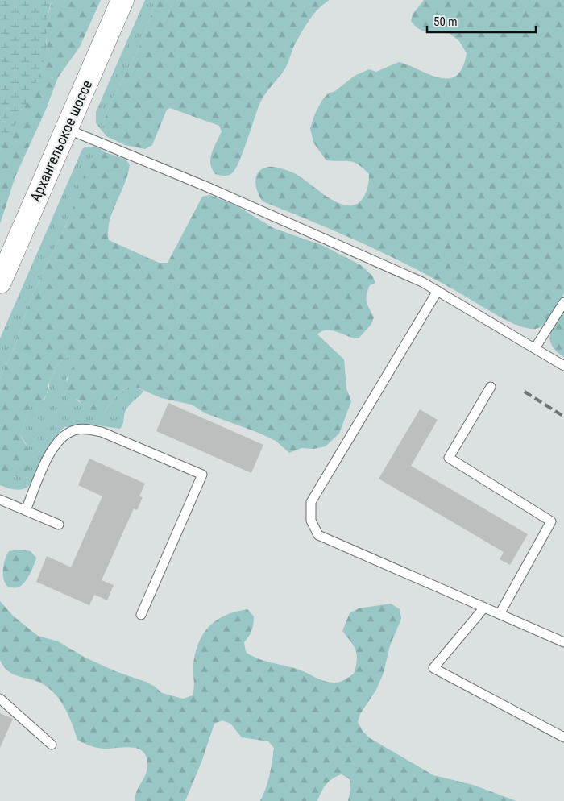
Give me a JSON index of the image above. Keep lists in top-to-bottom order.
{
  "streets": {
    "main road": ["Архангельское шоссе"]
  },
  "scale_bar": "50 m"
}
